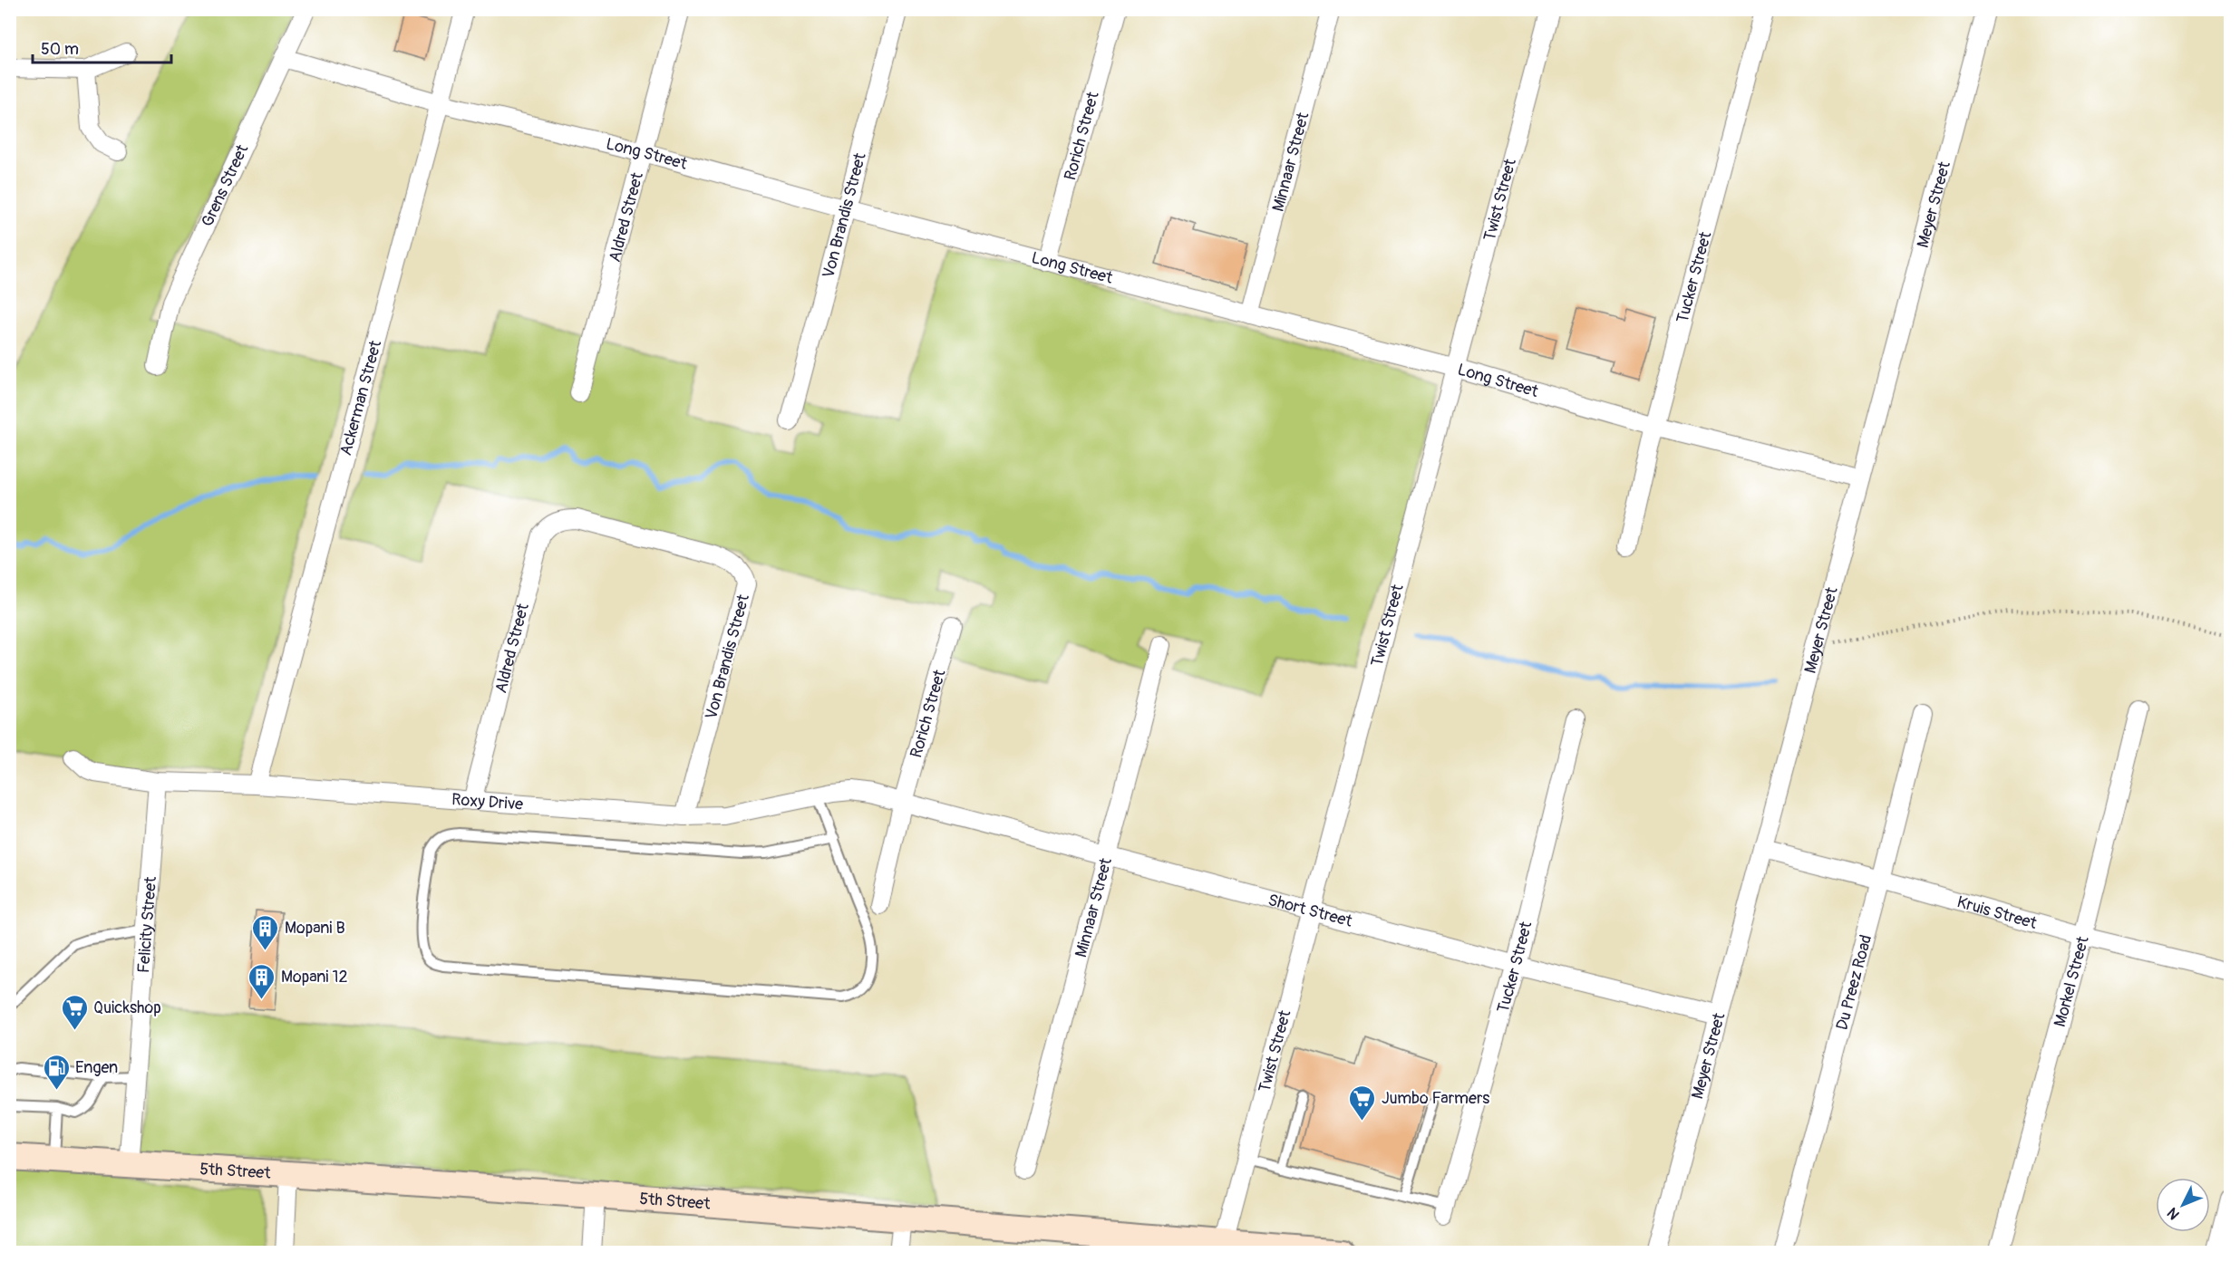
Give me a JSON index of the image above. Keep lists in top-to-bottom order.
{
  "streets": {
    "main road": ["5th Street"],
    "street": [
      "Rorich Street",
      "Long Street",
      "Minnaar Street",
      "Grens Street",
      "Twist Street",
      "Meyer Street",
      "Von Brandis Street",
      "Aldred Street",
      "Tucker Street",
      "Ackerman Street",
      "Roxy Drive",
      "Short Street",
      "Kruis Street",
      "Felicity Street",
      "Du Preez Road",
      "Morkel Street"
    ]
  },
  "crossings": [
    ["Rorich Street", "Long Street"],
    ["Rorich Street", "Roxy Drive"],
    ["Rorich Street", "Short Street"],
    ["Long Street", "Minnaar Street"],
    ["Long Street", "Grens Street"],
    ["Long Street", "Twist Street"],
    ["Long Street", "Meyer Street"],
    ["Long Street", "Von Brandis Street"],
    ["Long Street", "Aldred Street"],
    ["Long Street", "Tucker Street"],
    ["Long Street", "Ackerman Street"],
    ["Minnaar Street", "Short Street"],
    ["Twist Street", "Short Street"],
    ["Twist Street", "5th Street"],
    ["Meyer Street", "Short Street"],
    ["Meyer Street", "Kruis Street"],
    ["Von Brandis Street", "Aldred Street"],
    ["Von Brandis Street", "Roxy Drive"],
    ["Aldred Street", "Roxy Drive"],
    ["Tucker Street", "Short Street"],
    ["Ackerman Street", "Roxy Drive"],
    ["Roxy Drive", "Short Street"],
    ["Roxy Drive", "Felicity Street"],
    ["Kruis Street", "Du Preez Road"],
    ["Kruis Street", "Morkel Street"],
    ["Felicity Street", "5th Street"]
  ],
  "places": {
    "building": ["Mopani B", "Mopani 12"],
    "supermarket": ["Quickshop", "Jumbo Farmers"],
    "fuel station": ["Engen"]
  },
  "scale_bar": "50 m",
  "north": "bottom left"
}
